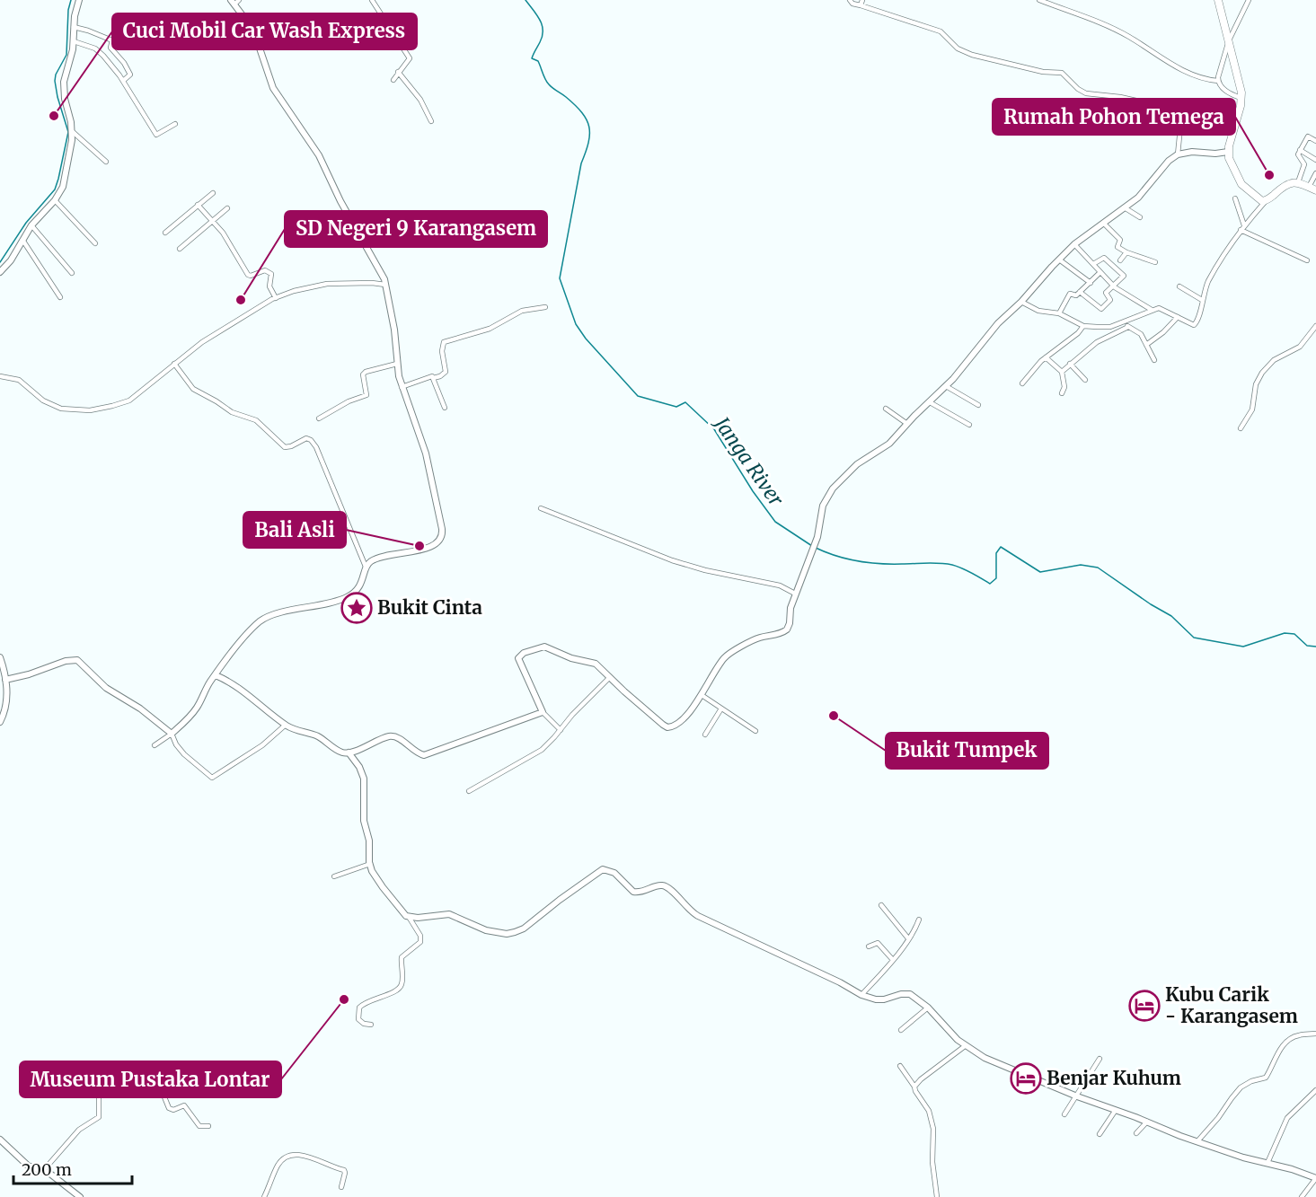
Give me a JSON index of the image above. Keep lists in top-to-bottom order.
{
  "water": ["Janga River"],
  "places": {
    "other": [
      "Cuci Mobil Car Wash Express",
      "Rumah Pohon Temega",
      "SD Negeri 9 Karangasem",
      "Bali Asli",
      "Bukit Tumpek",
      "Museum Pustaka Lontar"
    ],
    "place": ["Bukit Cinta"],
    "hotel": ["Kubu Carik - Karangasem", "Benjar Kuhum"]
  },
  "scale_bar": "200 m"
}
